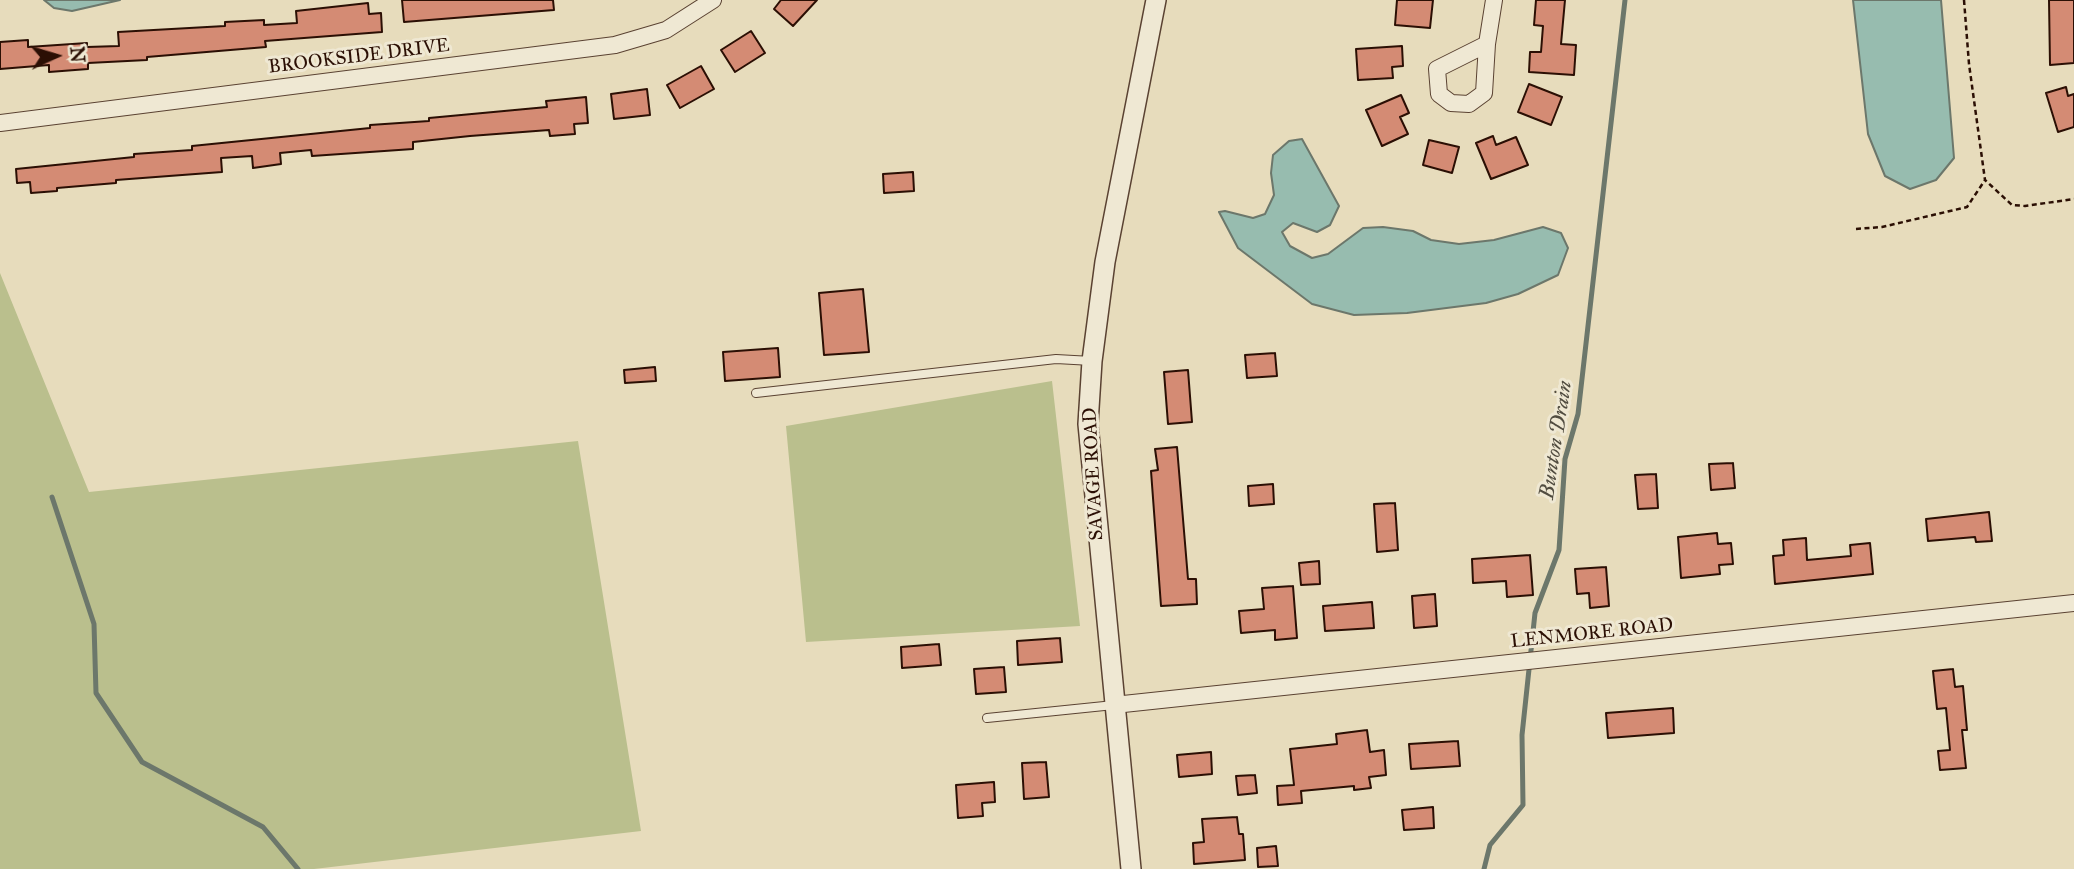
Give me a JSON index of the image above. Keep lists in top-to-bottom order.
{
  "streets": {
    "street": ["BROOKSIDE DRIVE", "SAVAGE ROAD", "LENMORE ROAD"]
  },
  "crossings": [
    ["SAVAGE ROAD", "LENMORE ROAD"]
  ],
  "water": ["Bunton Drain"],
  "north": "right"
}
